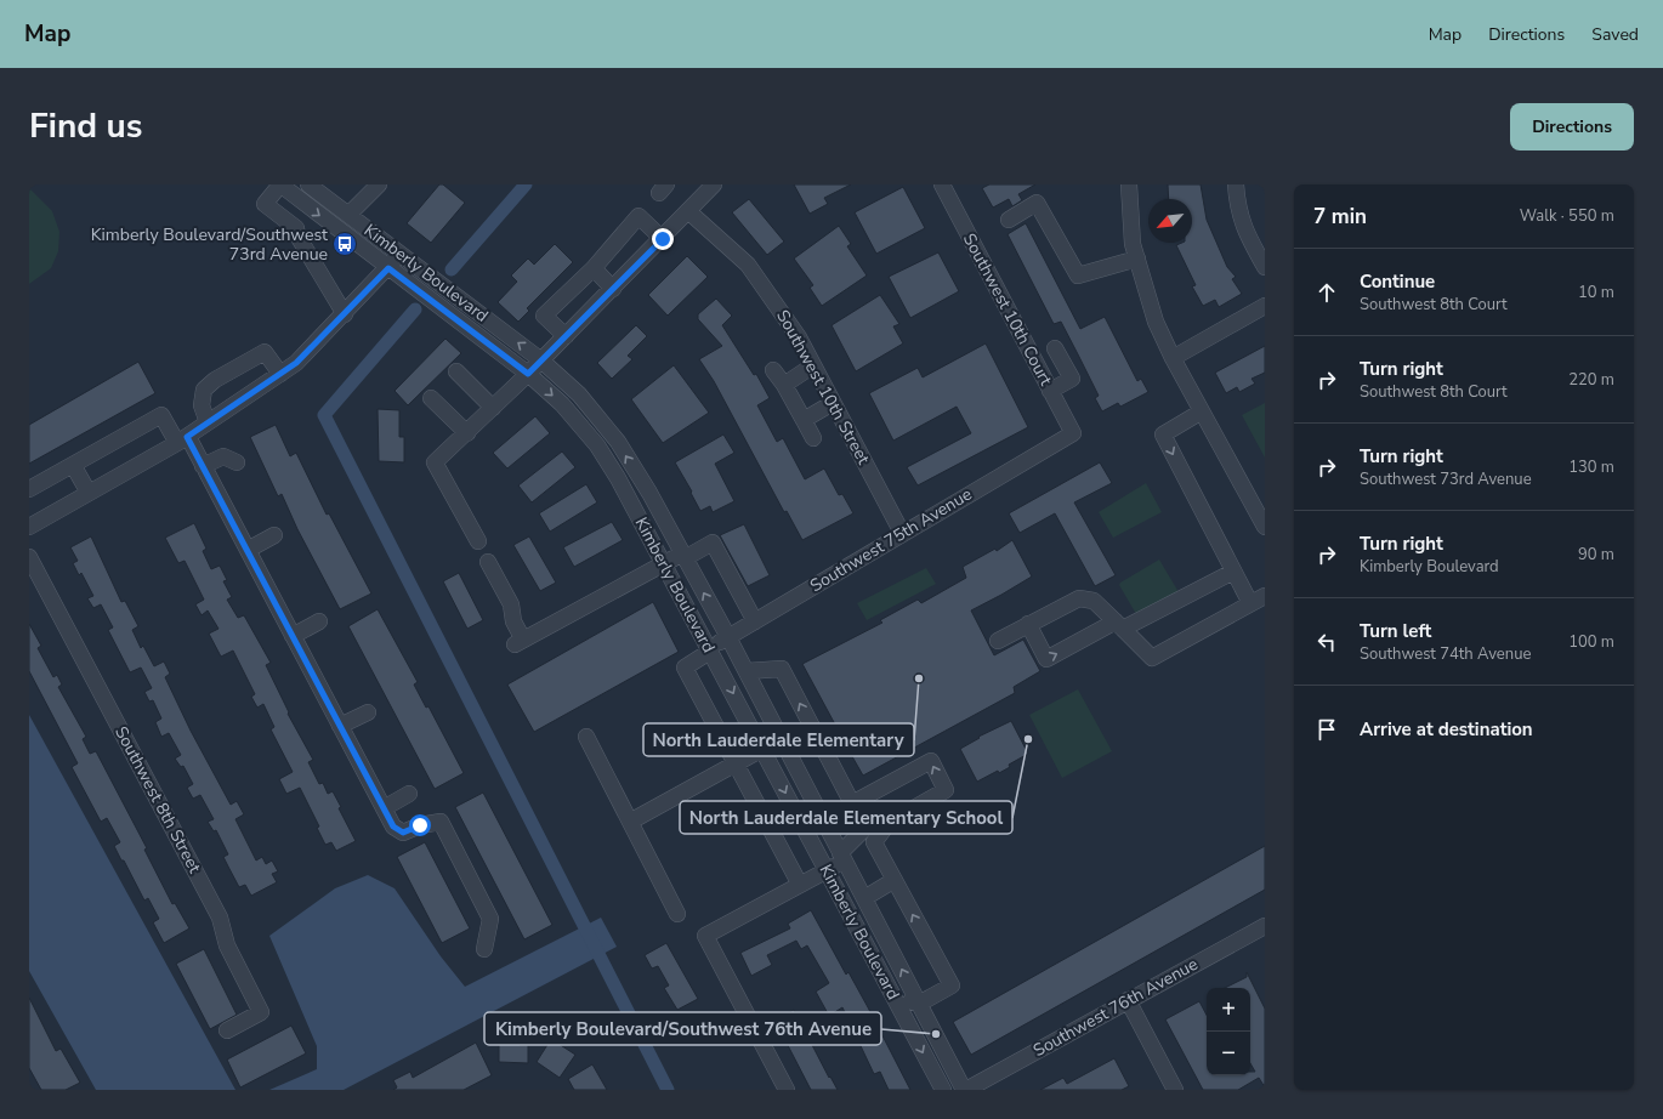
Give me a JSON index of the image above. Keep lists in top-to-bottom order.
{
  "streets": {
    "street": [
      "Kimberly Boulevard",
      "Southwest 10th Court",
      "Southwest 10th Street",
      "Southwest 75th Avenue",
      "Southwest 8th Street",
      "Southwest 76th Avenue"
    ]
  },
  "crossings": [
    ["Kimberly Boulevard", "Southwest 75th Avenue"],
    ["Kimberly Boulevard", "Southwest 76th Avenue"],
    ["Southwest 10th Court", "Southwest 75th Avenue"],
    ["Southwest 10th Street", "Southwest 75th Avenue"]
  ],
  "places": {
    "bus stop": ["Kimberly Boulevard/Southwest 73rd Avenue"],
    "other": ["North Lauderdale Elementary", "North Lauderdale Elementary School", "Kimberly Boulevard/Southwest 76th Avenue"]
  },
  "north": "bottom left",
  "page": {
    "header": "Map",
    "nav": ["Map", "Directions", "Saved"],
    "title": "Find us",
    "buttons": "Directions",
    "heading": ["7 min", "Walk · 550 m"],
    "list": [
      ["Continue", "Southwest 8th Court", "10 m"],
      ["Turn right", "Southwest 8th Court", "220 m"],
      ["Turn right", "Southwest 73rd Avenue", "130 m"],
      ["Turn right", "Kimberly Boulevard", "90 m"],
      ["Turn left", "Southwest 74th Avenue", "100 m"],
      "Arrive at destination"
    ],
    "map_buttons": ["+", "−"]
  }
}
